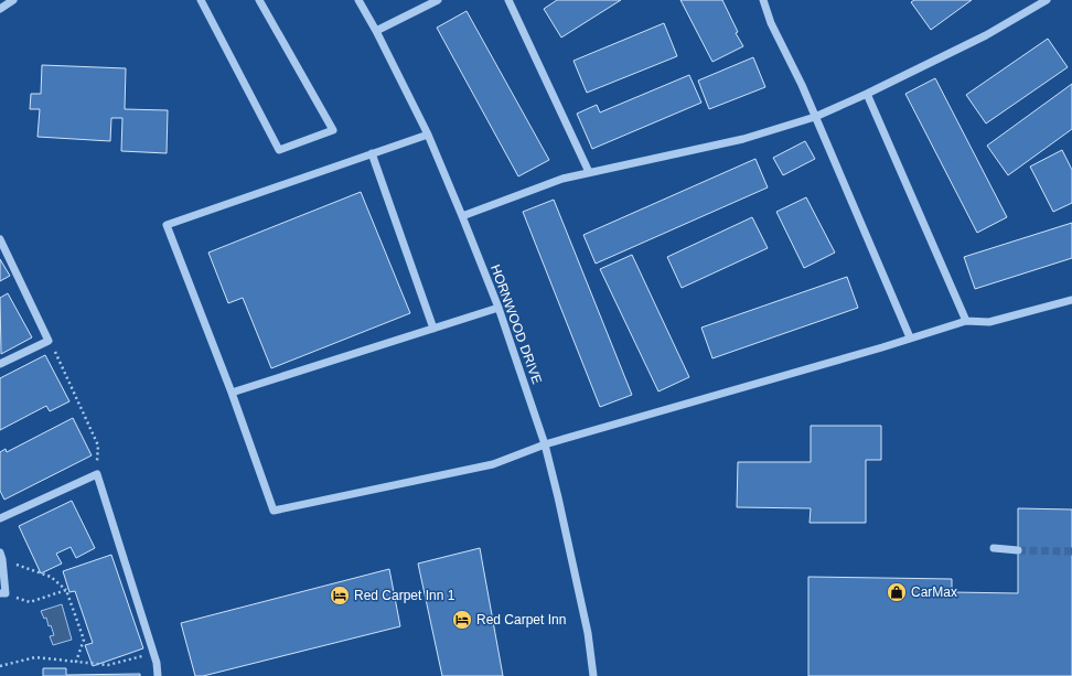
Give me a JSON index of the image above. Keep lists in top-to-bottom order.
{
  "streets": {
    "street": ["HORNWOOD DRIVE"]
  },
  "places": {
    "shop": ["CarMax"],
    "hotel": ["Red Carpet Inn 1", "Red Carpet Inn"]
  }
}
